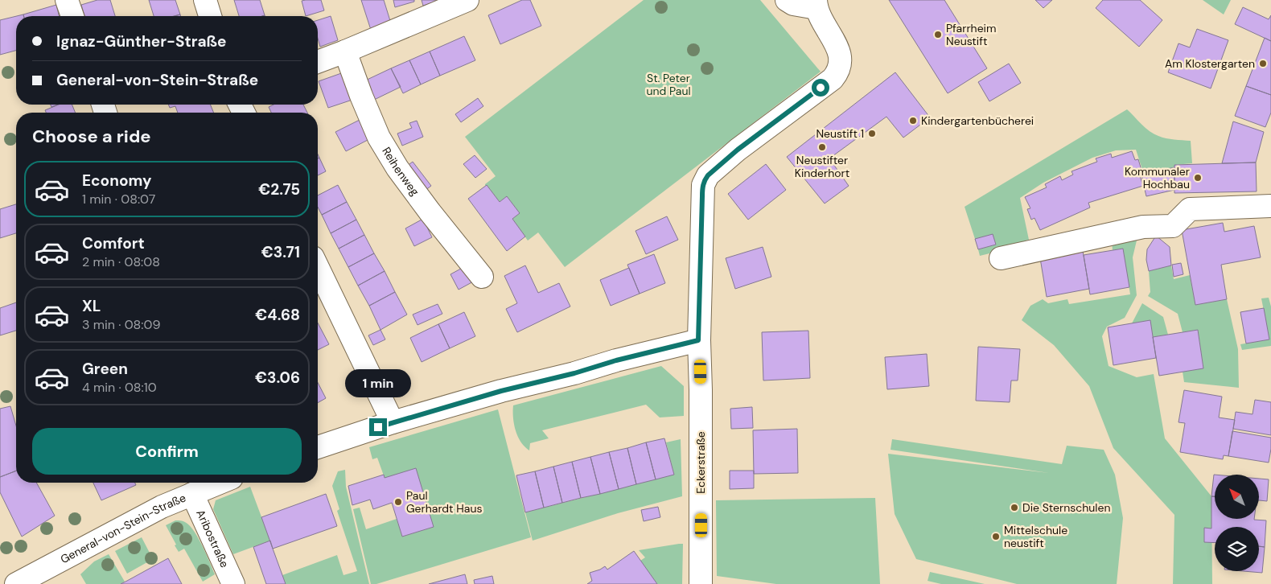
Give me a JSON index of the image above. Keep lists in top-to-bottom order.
{
  "streets": {
    "street": [
      "Reihenweg",
      "Eckerstraße",
      "General-von-Stein-Straße",
      "Aribostraße"
    ]
  },
  "crossings": [
    ["General-von-Stein-Straße", "Aribostraße"]
  ],
  "parks": ["St. Peter und Paul"],
  "places": [
    "Pfarrheim Neustift",
    "Am Klostergarten",
    "Kindergartenbücherei",
    "Neustift 1",
    "Neustifter Kinderhort",
    "Kommunaler Hochbau",
    "Paul Gerhardt Haus",
    "Die Sternschulen",
    "Mittelschule neustift"
  ],
  "north": "top left",
  "page": {
    "banner": ["Ignaz-Günther-Straße", "General-von-Stein-Straße"],
    "heading": "Choose a ride",
    "list": [
      {
        "name": "Economy",
        "note": "1 min · 08:07",
        "value": "€2.75"
      },
      {
        "name": "Comfort",
        "note": "2 min · 08:08",
        "value": "€3.71"
      },
      {
        "name": "XL",
        "note": "3 min · 08:09",
        "value": "€4.68"
      },
      {
        "name": "Green",
        "note": "4 min · 08:10",
        "value": "€3.06"
      }
    ],
    "bubble": "1 min",
    "buttons": "Confirm"
  }
}
